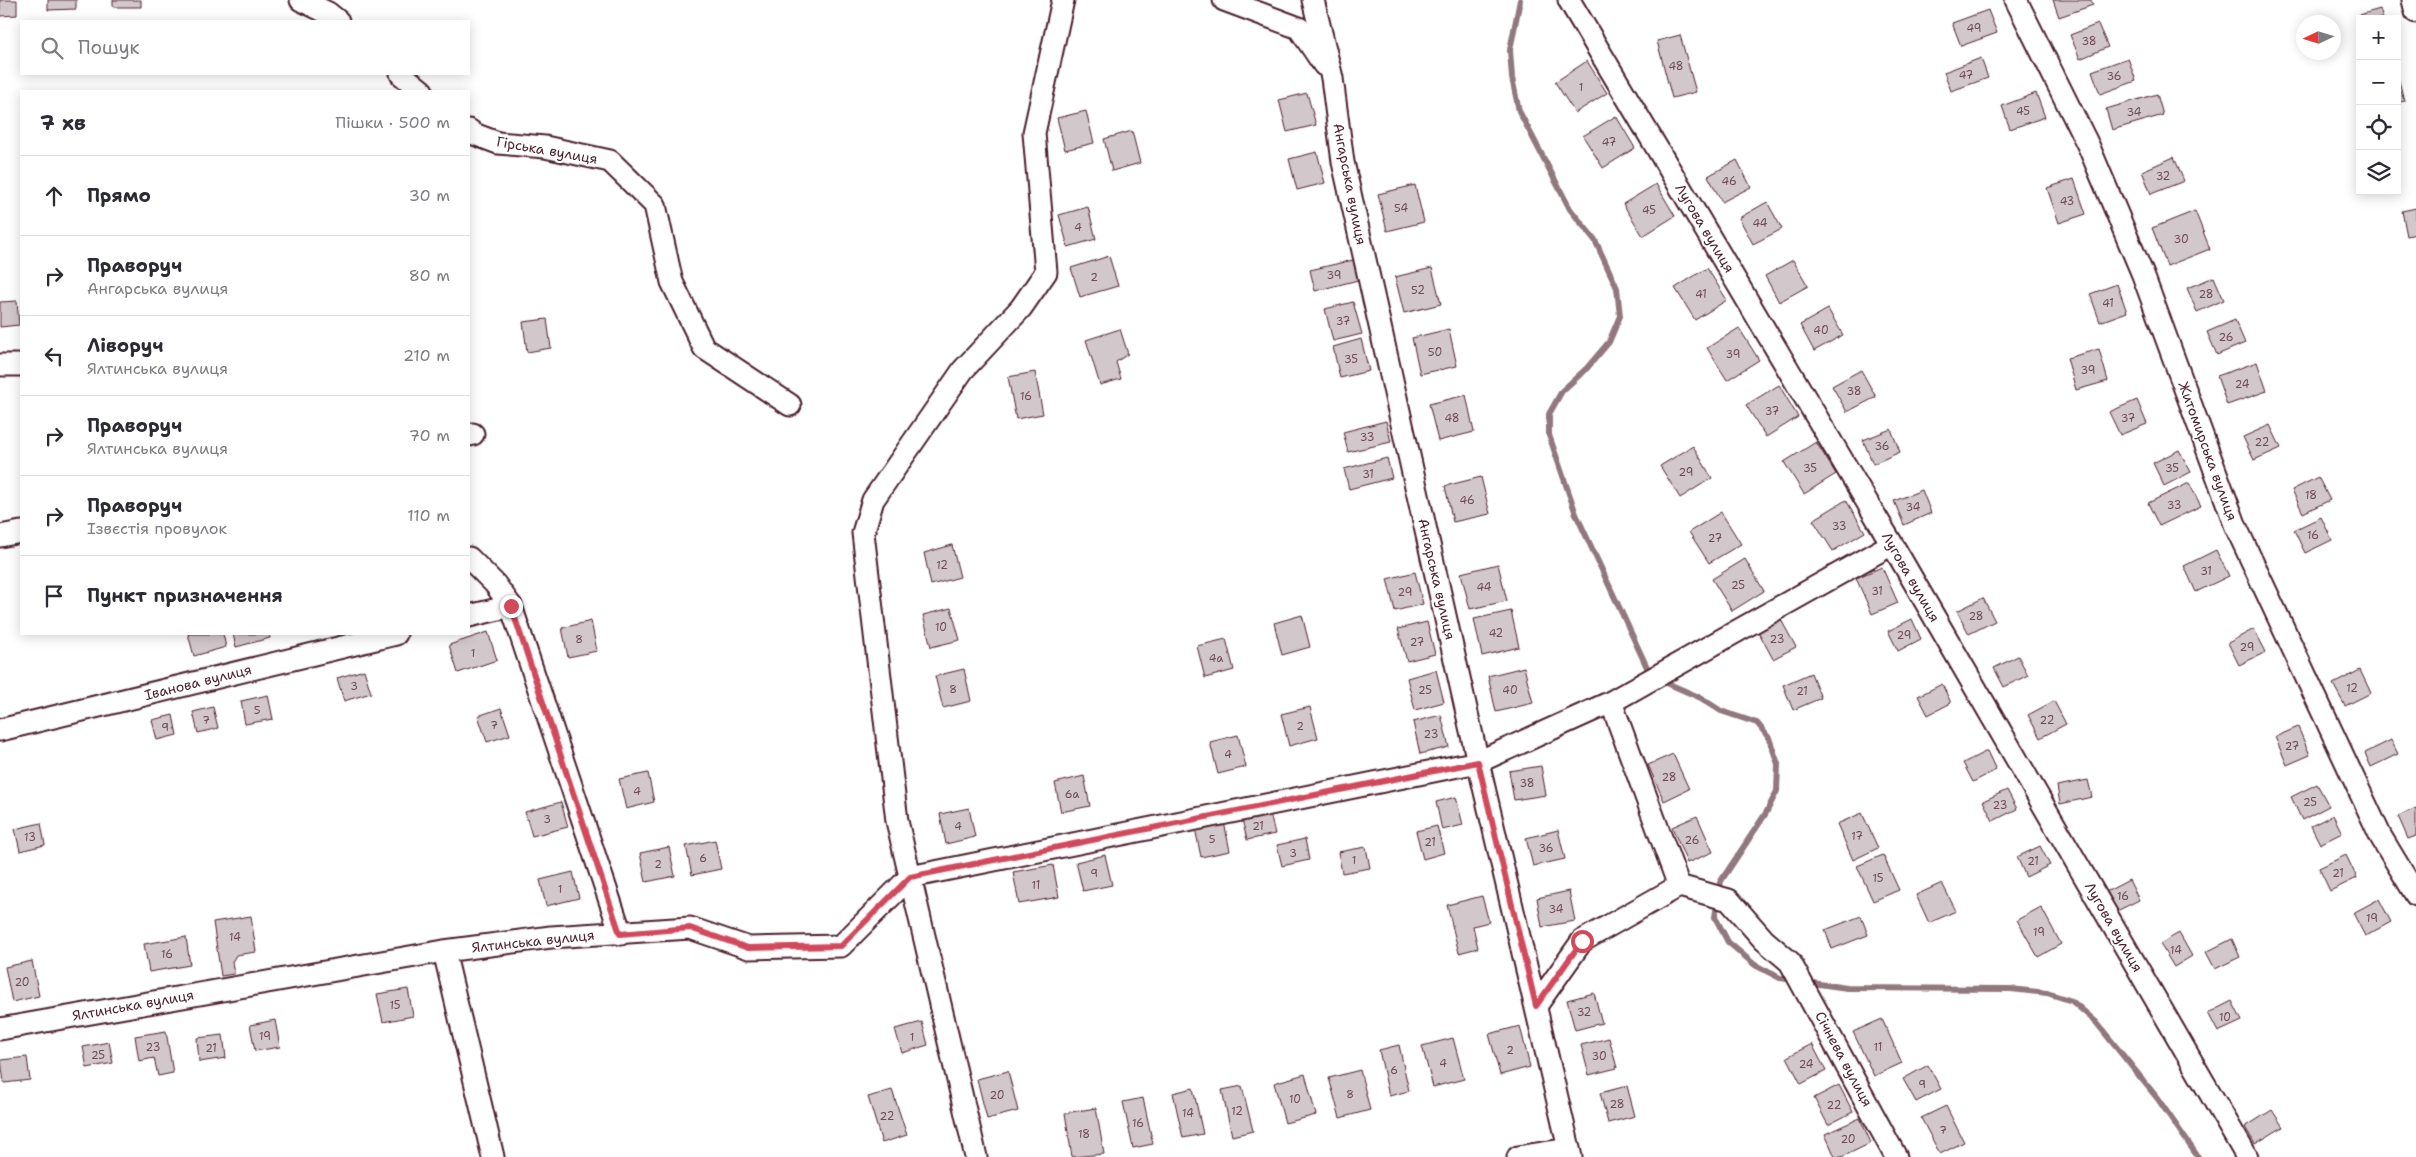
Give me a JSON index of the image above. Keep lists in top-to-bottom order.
{
  "streets": {
    "street": [
      "Гірська вулиця",
      "Ангарська вулиця",
      "Лугова вулиця",
      "Житомирська вулиця",
      "Іванова вулиця",
      "Ялтинська вулиця",
      "Січнева вулиця"
    ]
  },
  "house_numbers": [
    "49",
    "38",
    "48",
    "47",
    "36",
    "1",
    "45",
    "34",
    "47",
    "32",
    "46",
    "43",
    "54",
    "45",
    "44",
    "4",
    "30",
    "39",
    "2",
    "52",
    "41",
    "28",
    "41",
    "37",
    "40",
    "26",
    "50",
    "39",
    "35",
    "39",
    "24",
    "38",
    "16",
    "37",
    "48",
    "37",
    "33",
    "22",
    "36",
    "35",
    "35",
    "29",
    "31",
    "18",
    "46",
    "33",
    "34",
    "33",
    "16",
    "27",
    "12",
    "31",
    "25",
    "44",
    "31",
    "29",
    "28",
    "10",
    "42",
    "29",
    "8",
    "23",
    "27",
    "29",
    "1",
    "4а",
    "3",
    "12",
    "8",
    "25",
    "40",
    "21",
    "5",
    "7",
    "22",
    "7",
    "2",
    "9",
    "23",
    "27",
    "4",
    "28",
    "38",
    "4",
    "6а",
    "25",
    "23",
    "3",
    "4",
    "21",
    "17",
    "13",
    "5",
    "26",
    "21",
    "36",
    "3",
    "6",
    "1",
    "21",
    "2",
    "9",
    "21",
    "15",
    "11",
    "1",
    "16",
    "34",
    "19",
    "19",
    "14",
    "14",
    "16",
    "20",
    "15",
    "32",
    "10",
    "19",
    "1",
    "23",
    "11",
    "21",
    "2",
    "25",
    "30",
    "4",
    "24",
    "6",
    "9",
    "8",
    "20",
    "10",
    "28",
    "22",
    "12",
    "14",
    "22",
    "16",
    "7",
    "18",
    "20"
  ],
  "north": "left",
  "page": {
    "map_buttons": ["+", "−"],
    "search": "Пошук",
    "heading": ["7 хв", "Пішки · 500 m"],
    "list": [
      ["Прямо", "30 m"],
      ["Праворуч", "Ангарська вулиця", "80 m"],
      ["Ліворуч", "Ялтинська вулиця", "210 m"],
      ["Праворуч", "Ялтинська вулиця", "70 m"],
      ["Праворуч", "Ізвєстія провулок", "110 m"],
      "Пункт призначення"
    ]
  }
}
